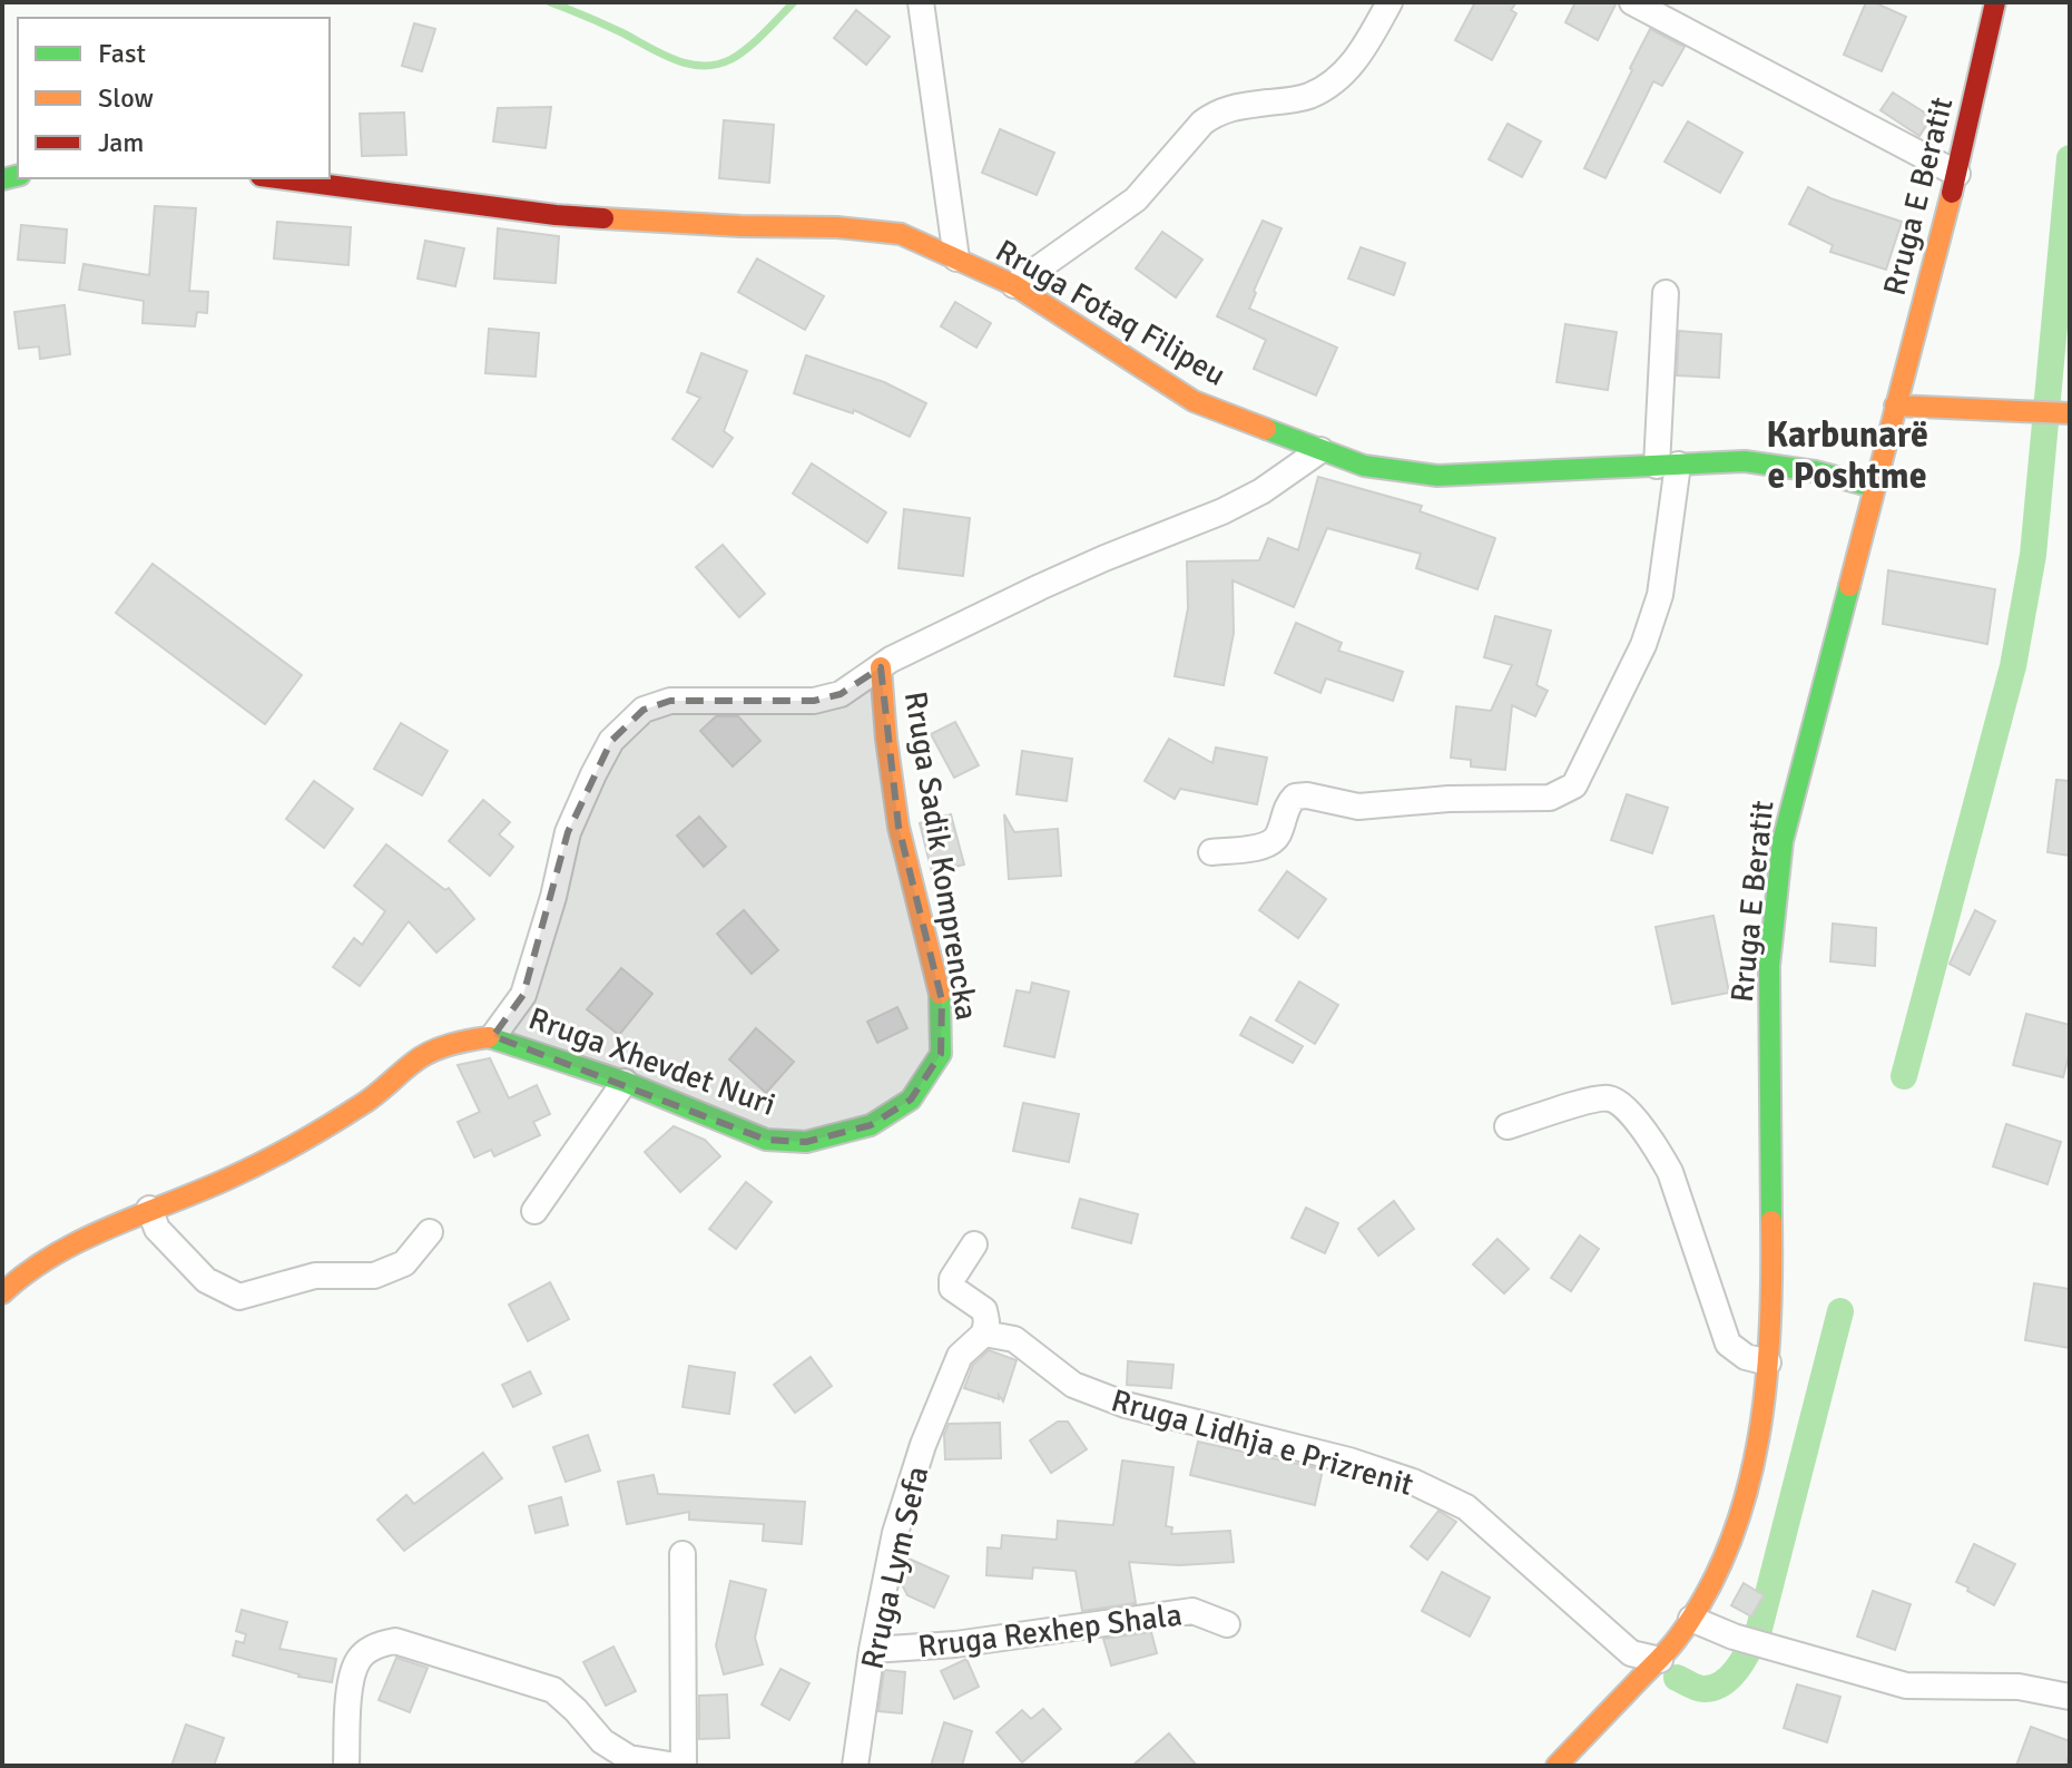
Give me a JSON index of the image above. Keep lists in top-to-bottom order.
{
  "streets": {
    "main road": [
      "Rruga E Beratit",
      "Rruga Fotaq Filipeu",
      "Rruga Sadik Komprencka",
      "Rruga Xhevdet Nuri"
    ],
    "street": ["Rruga Lidhja e Prizrenit", "Rruga Lym Sefa", "Rruga Rexhep Shala"]
  },
  "crossings": [
    ["Rruga E Beratit", "Rruga Fotaq Filipeu"],
    ["Rruga E Beratit", "Rruga Lidhja e Prizrenit"],
    ["Rruga Sadik Komprencka", "Rruga Xhevdet Nuri"],
    ["Rruga Lidhja e Prizrenit", "Rruga Lym Sefa"],
    ["Rruga Lym Sefa", "Rruga Rexhep Shala"]
  ],
  "districts": ["Karbunarë e Poshtme"],
  "legend": ["Fast", "Slow", "Jam"]
}
